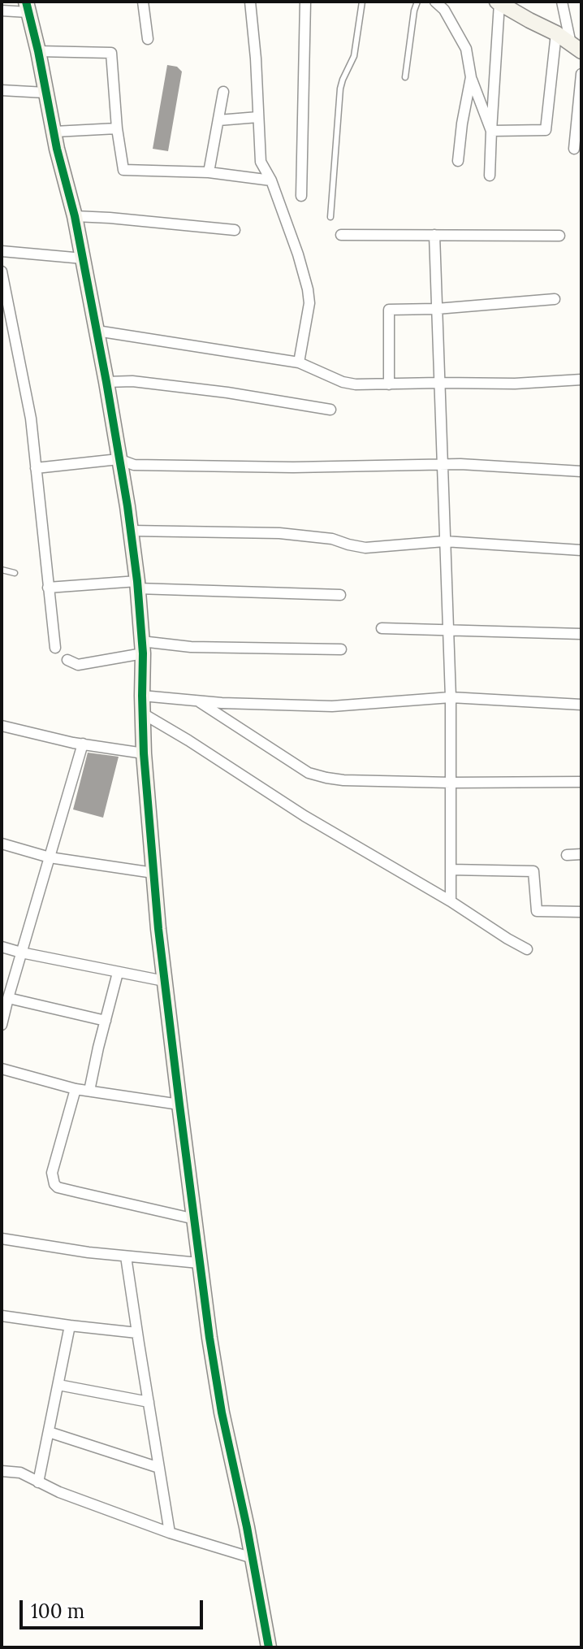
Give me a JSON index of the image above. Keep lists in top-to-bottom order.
{
  "scale_bar": "100 m"
}
